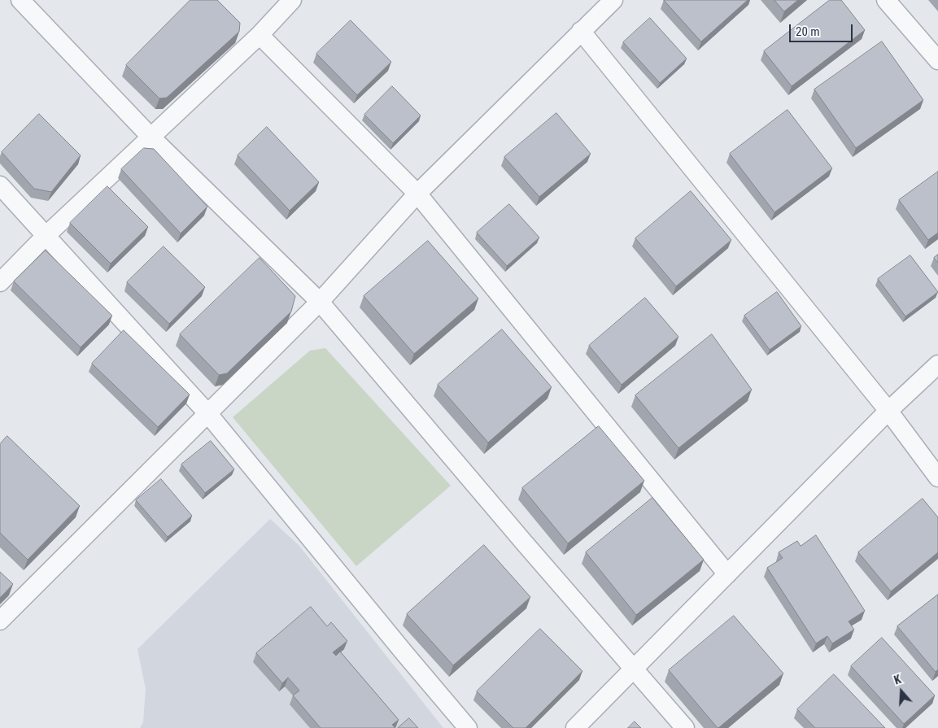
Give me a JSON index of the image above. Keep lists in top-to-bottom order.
{
  "scale_bar": "20 m",
  "north": "top"
}
